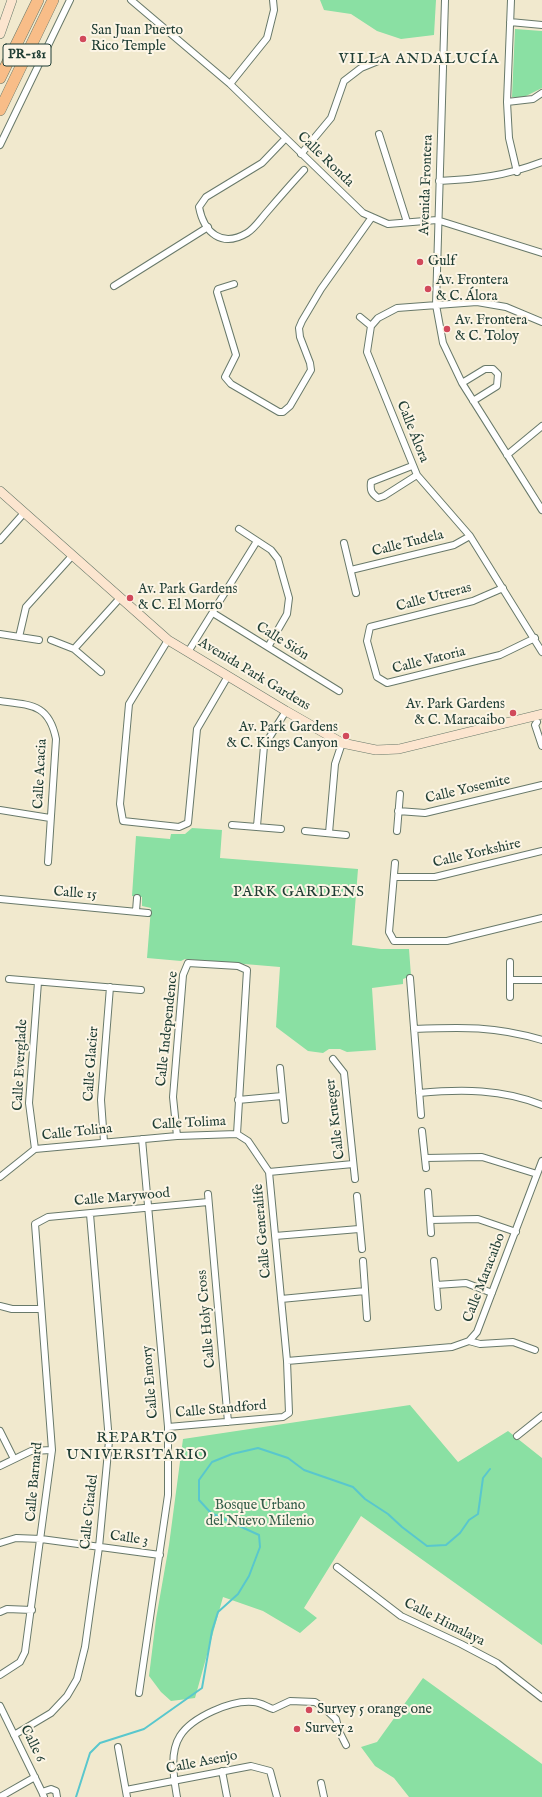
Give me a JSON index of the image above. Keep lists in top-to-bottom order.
{
  "streets": {
    "highway": ["PR-181"],
    "street": [
      "Calle Ronda",
      "Avenida Frontera",
      "Calle Álora",
      "Calle Tudela",
      "Calle Utreras",
      "Calle Sión",
      "Calle Vatoria",
      "Avenida Park Gardens",
      "Calle Acacia",
      "Calle Yosemite",
      "Calle Yorkshire",
      "Calle 15",
      "Calle Independence",
      "Calle Glacier",
      "Calle Everglade",
      "Calle Krueger",
      "Calle Tolima",
      "Calle Tolina",
      "Calle Marywood",
      "Calle Generalife",
      "Calle Maracaibo",
      "Calle Holy Cross",
      "Calle Emory",
      "Calle Standford",
      "Calle Barnard",
      "Calle Citadel",
      "Calle 3",
      "Calle Himalaya",
      "Calle 6",
      "Calle Asenjo"
    ]
  },
  "crossings": [
    ["Calle Ronda", "Avenida Frontera"],
    ["Calle Álora", "Calle Tudela"],
    ["Calle Álora", "Calle Utreras"],
    ["Calle Álora", "Calle Vatoria"],
    ["Calle Utreras", "Calle Vatoria"],
    ["Calle Independence", "Calle Tolima"],
    ["Calle Glacier", "Calle Tolina"],
    ["Calle Everglade", "Calle Tolina"],
    ["Calle Tolima", "Calle Tolina"],
    ["Calle Tolima", "Calle Generalife"],
    ["Calle Tolima", "Calle Emory"],
    ["Calle Tolina", "Calle Emory"],
    ["Calle Marywood", "Calle Holy Cross"],
    ["Calle Marywood", "Calle Emory"],
    ["Calle Marywood", "Calle Barnard"],
    ["Calle Marywood", "Calle Citadel"],
    ["Calle Generalife", "Calle Maracaibo"],
    ["Calle Generalife", "Calle Standford"],
    ["Calle Holy Cross", "Calle Standford"],
    ["Calle Emory", "Calle Standford"],
    ["Calle Emory", "Calle 3"],
    ["Calle Barnard", "Calle 3"],
    ["Calle Citadel", "Calle 3"],
    ["Calle Citadel", "Calle 6"]
  ],
  "districts": ["VILLA ANDALUCÍA", "PARK GARDENS", "REPARTO UNIVERSITARIO"],
  "parks": ["Bosque Urbano del Nuevo Milenio"],
  "places": [
    "San Juan Puerto Rico Temple",
    "Gulf",
    "Av. Frontera & C. Álora",
    "Av. Frontera & C. Toloy",
    "Av. Park Gardens & C. El Morro",
    "Av. Park Gardens & C. Maracaibo",
    "Av. Park Gardens & C. Kings Canyon",
    "Survey 5 orange one",
    "Survey 2"
  ]
}
